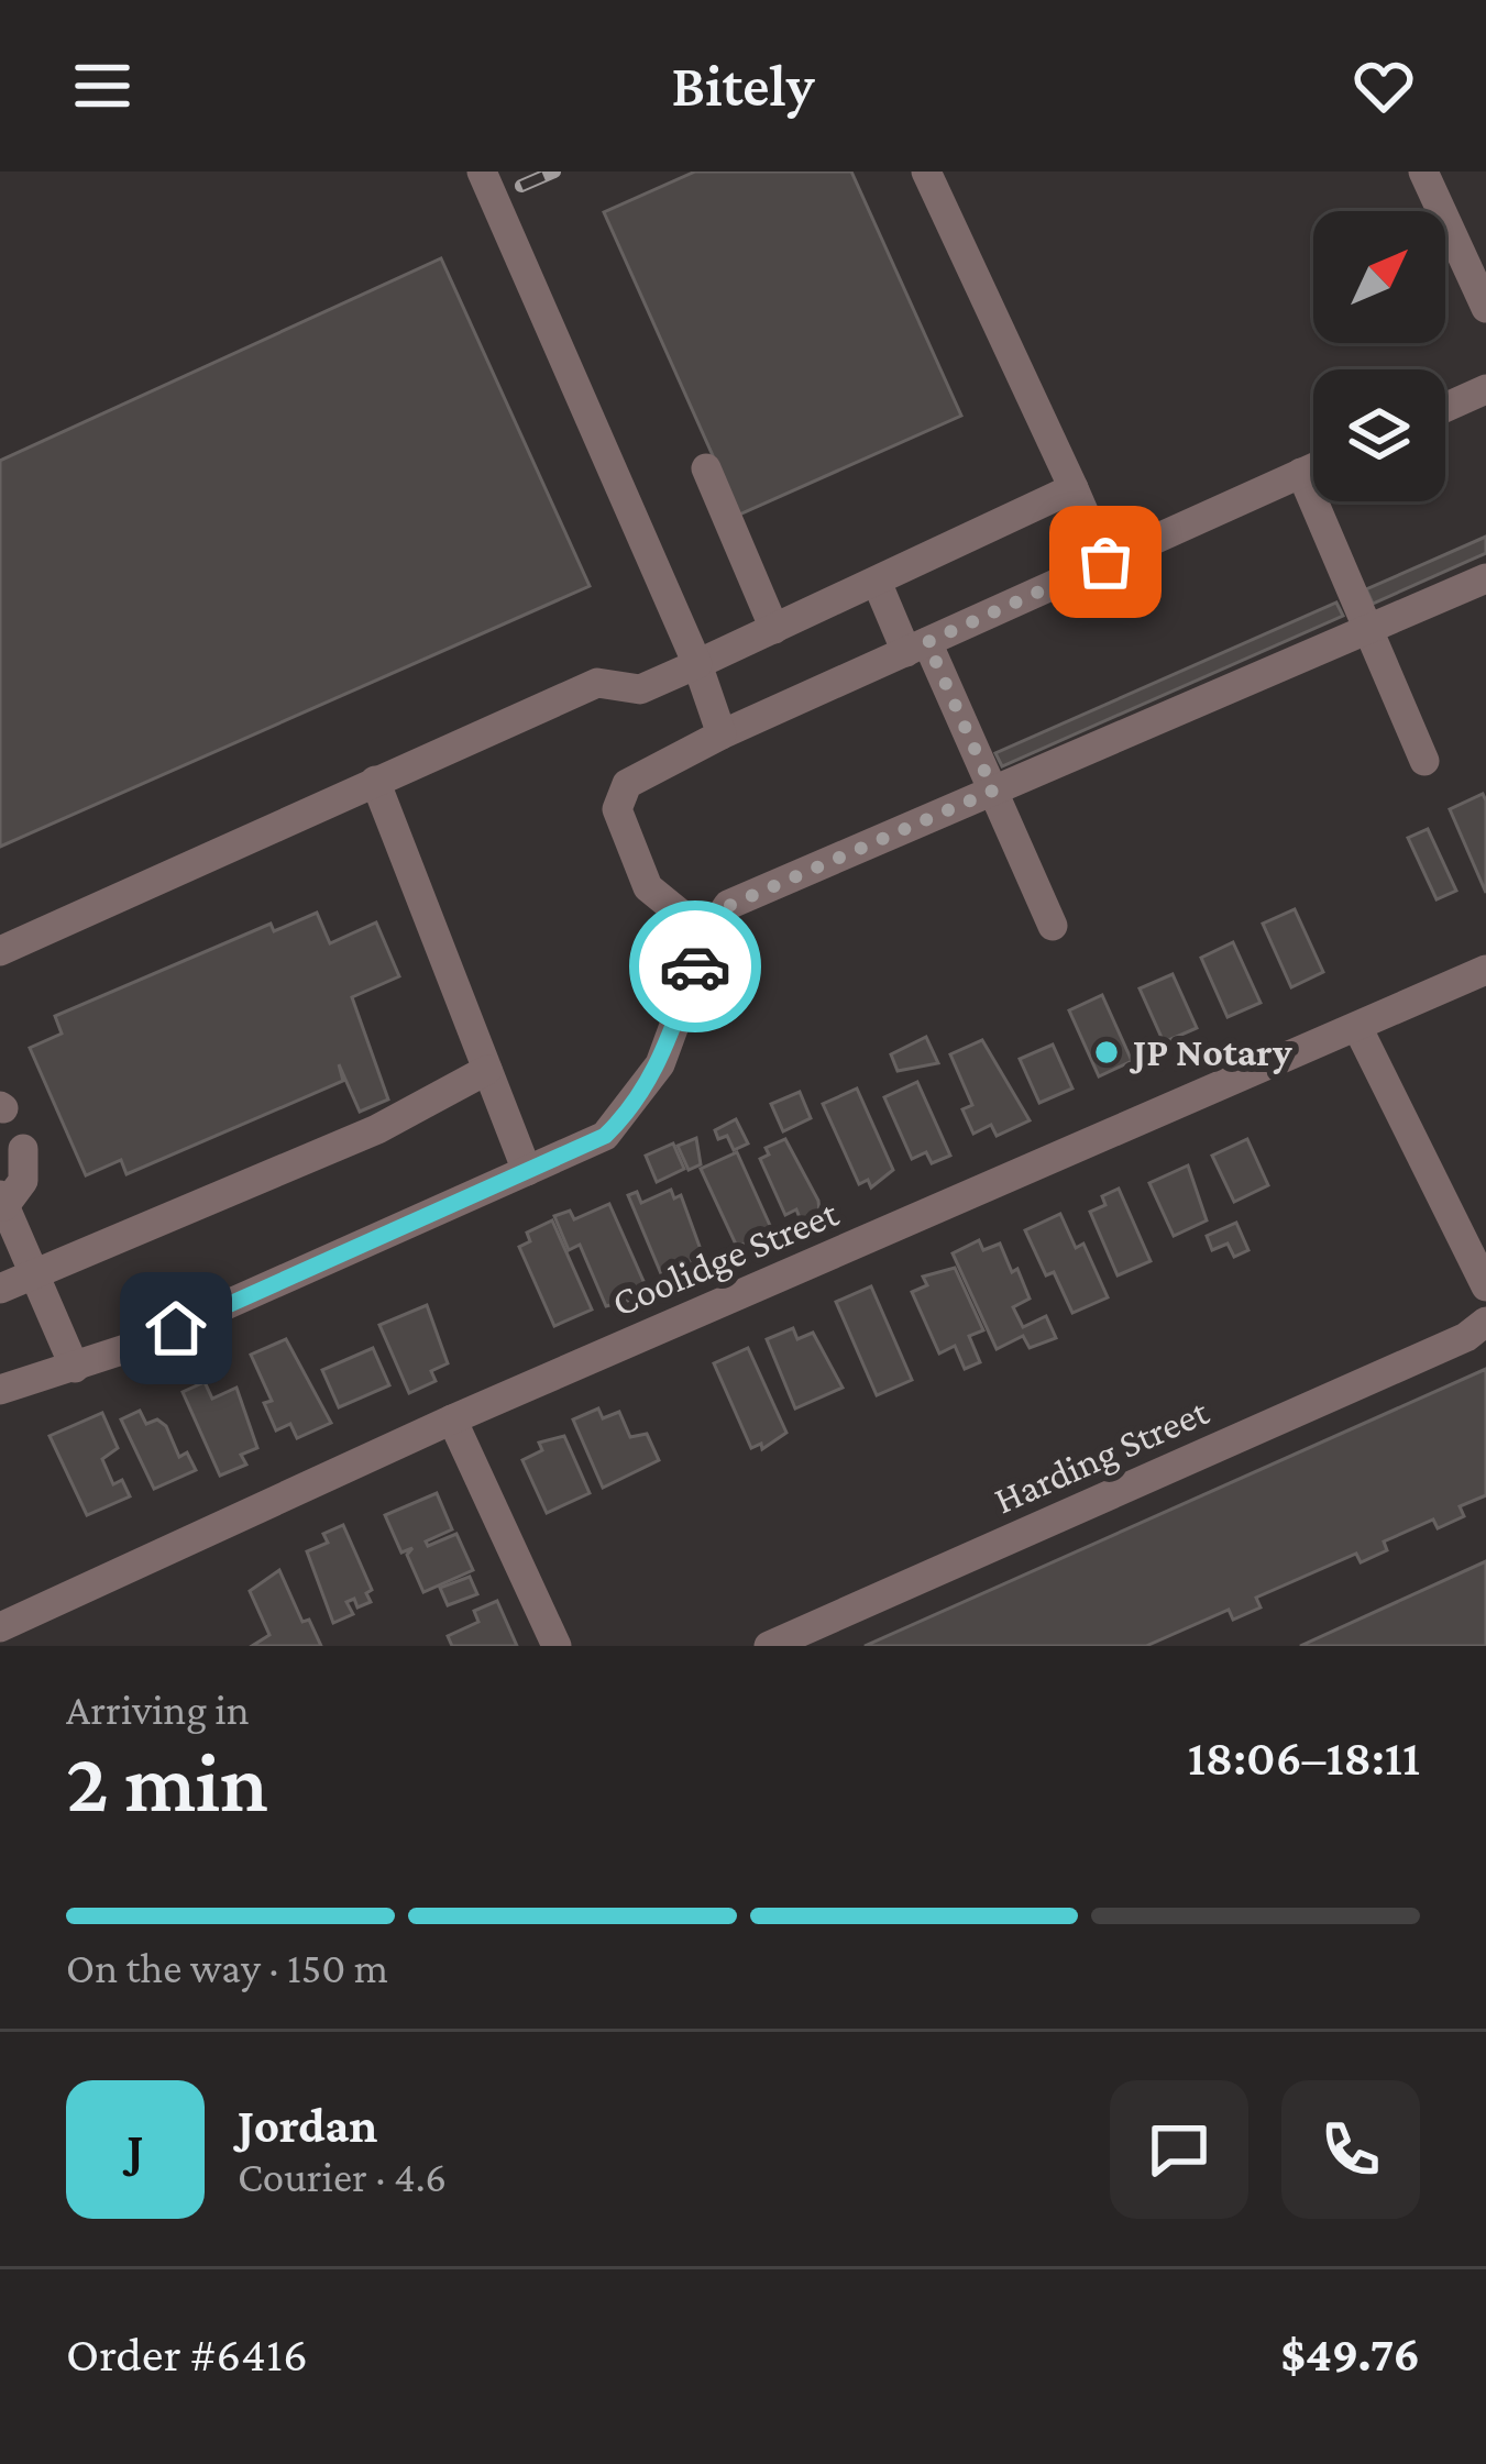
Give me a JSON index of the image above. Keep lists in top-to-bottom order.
{
  "streets": {
    "street": ["Coolidge Street", "Harding Street"]
  },
  "places": ["JP Notary"],
  "north": "top right",
  "page": {
    "header": "Bitely",
    "heading": ["2 min", "Arriving in", "18:06–18:11"],
    "panel": [
      "Jordan",
      "Courier · 4.6",
      "Order #6416",
      "$49.76"
    ],
    "bar": "On the way · 150 m",
    "round": "J"
  }
}
